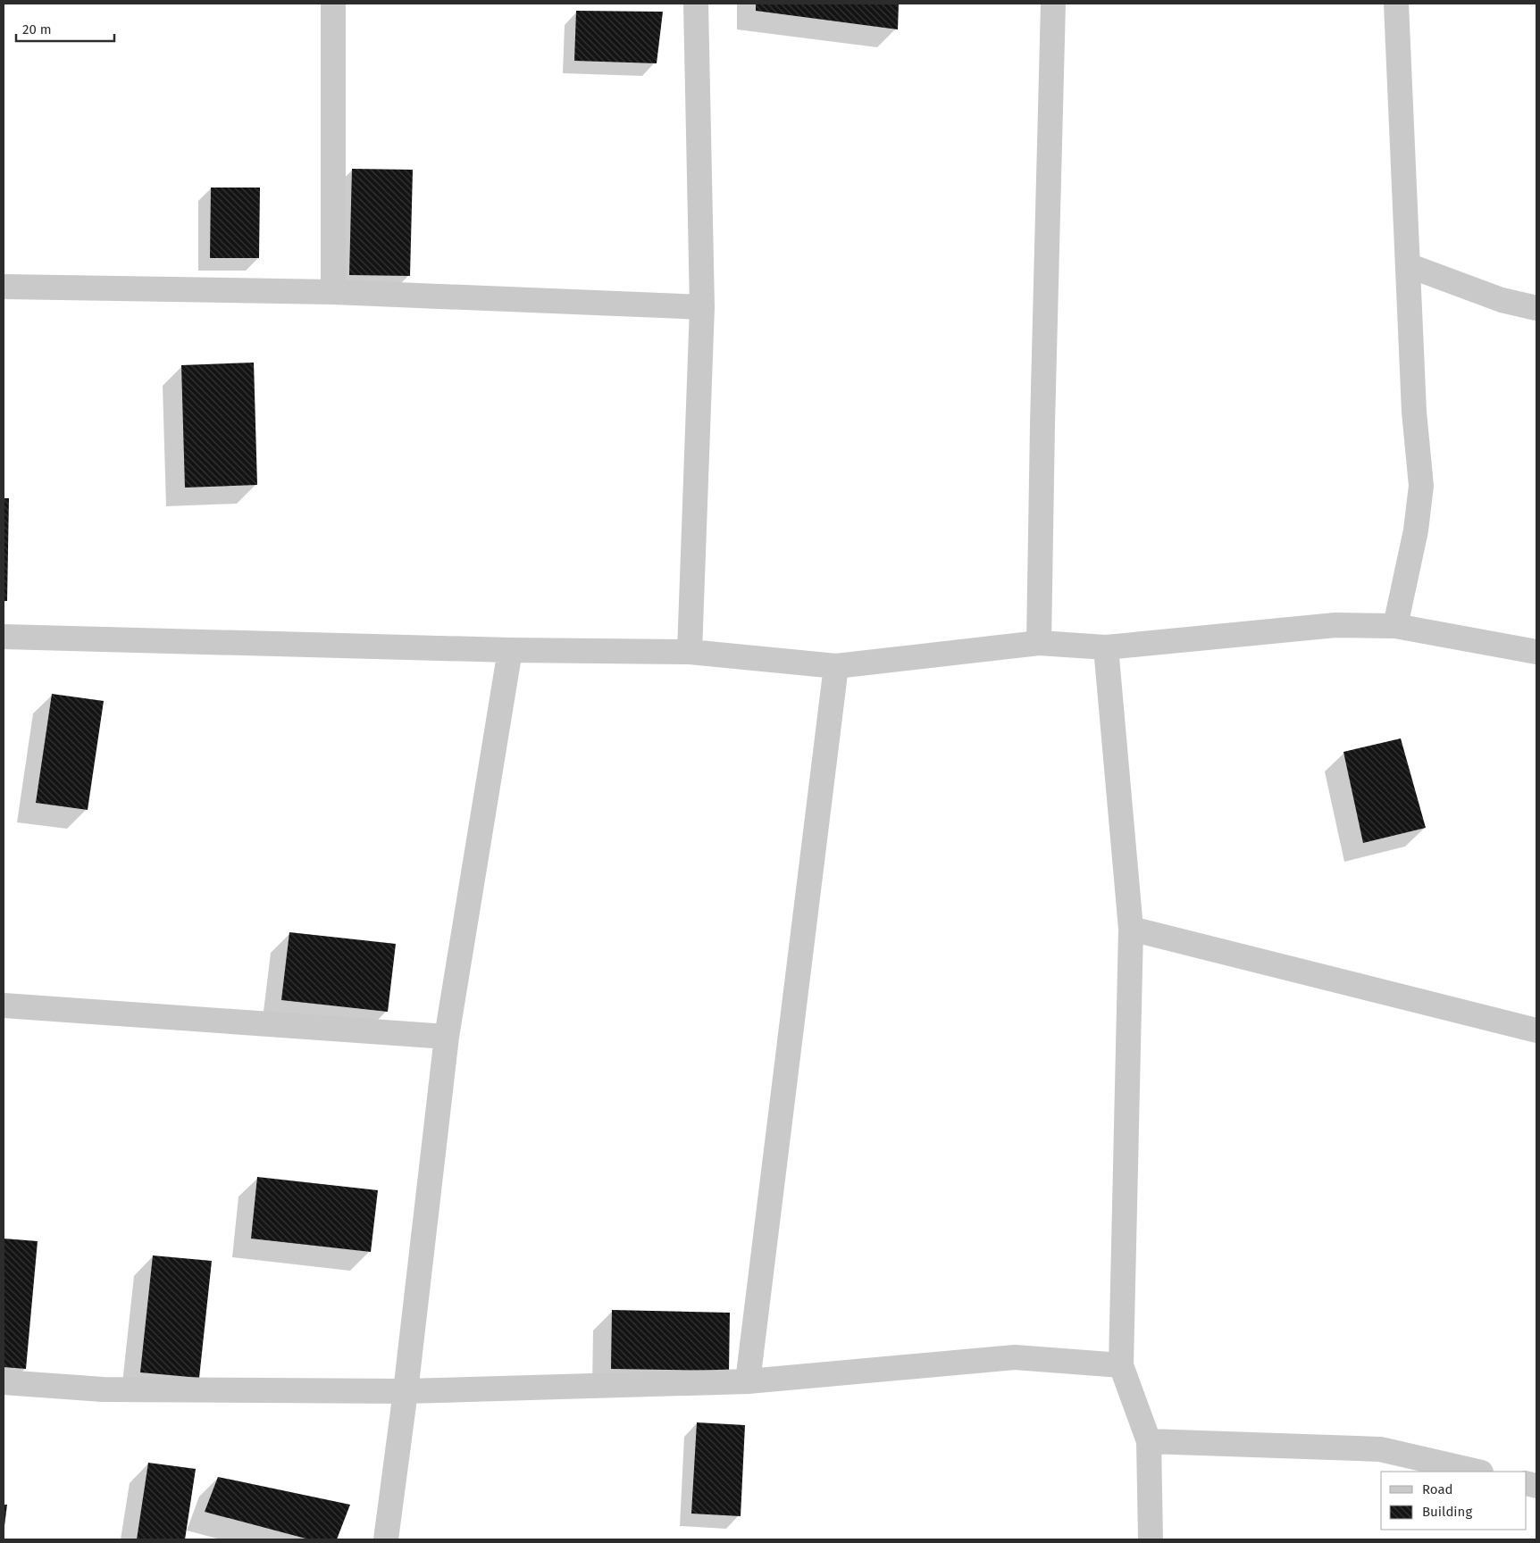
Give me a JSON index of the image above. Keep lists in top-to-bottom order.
{
  "legend": ["Road", "Building"],
  "scale_bar": "20 m"
}
